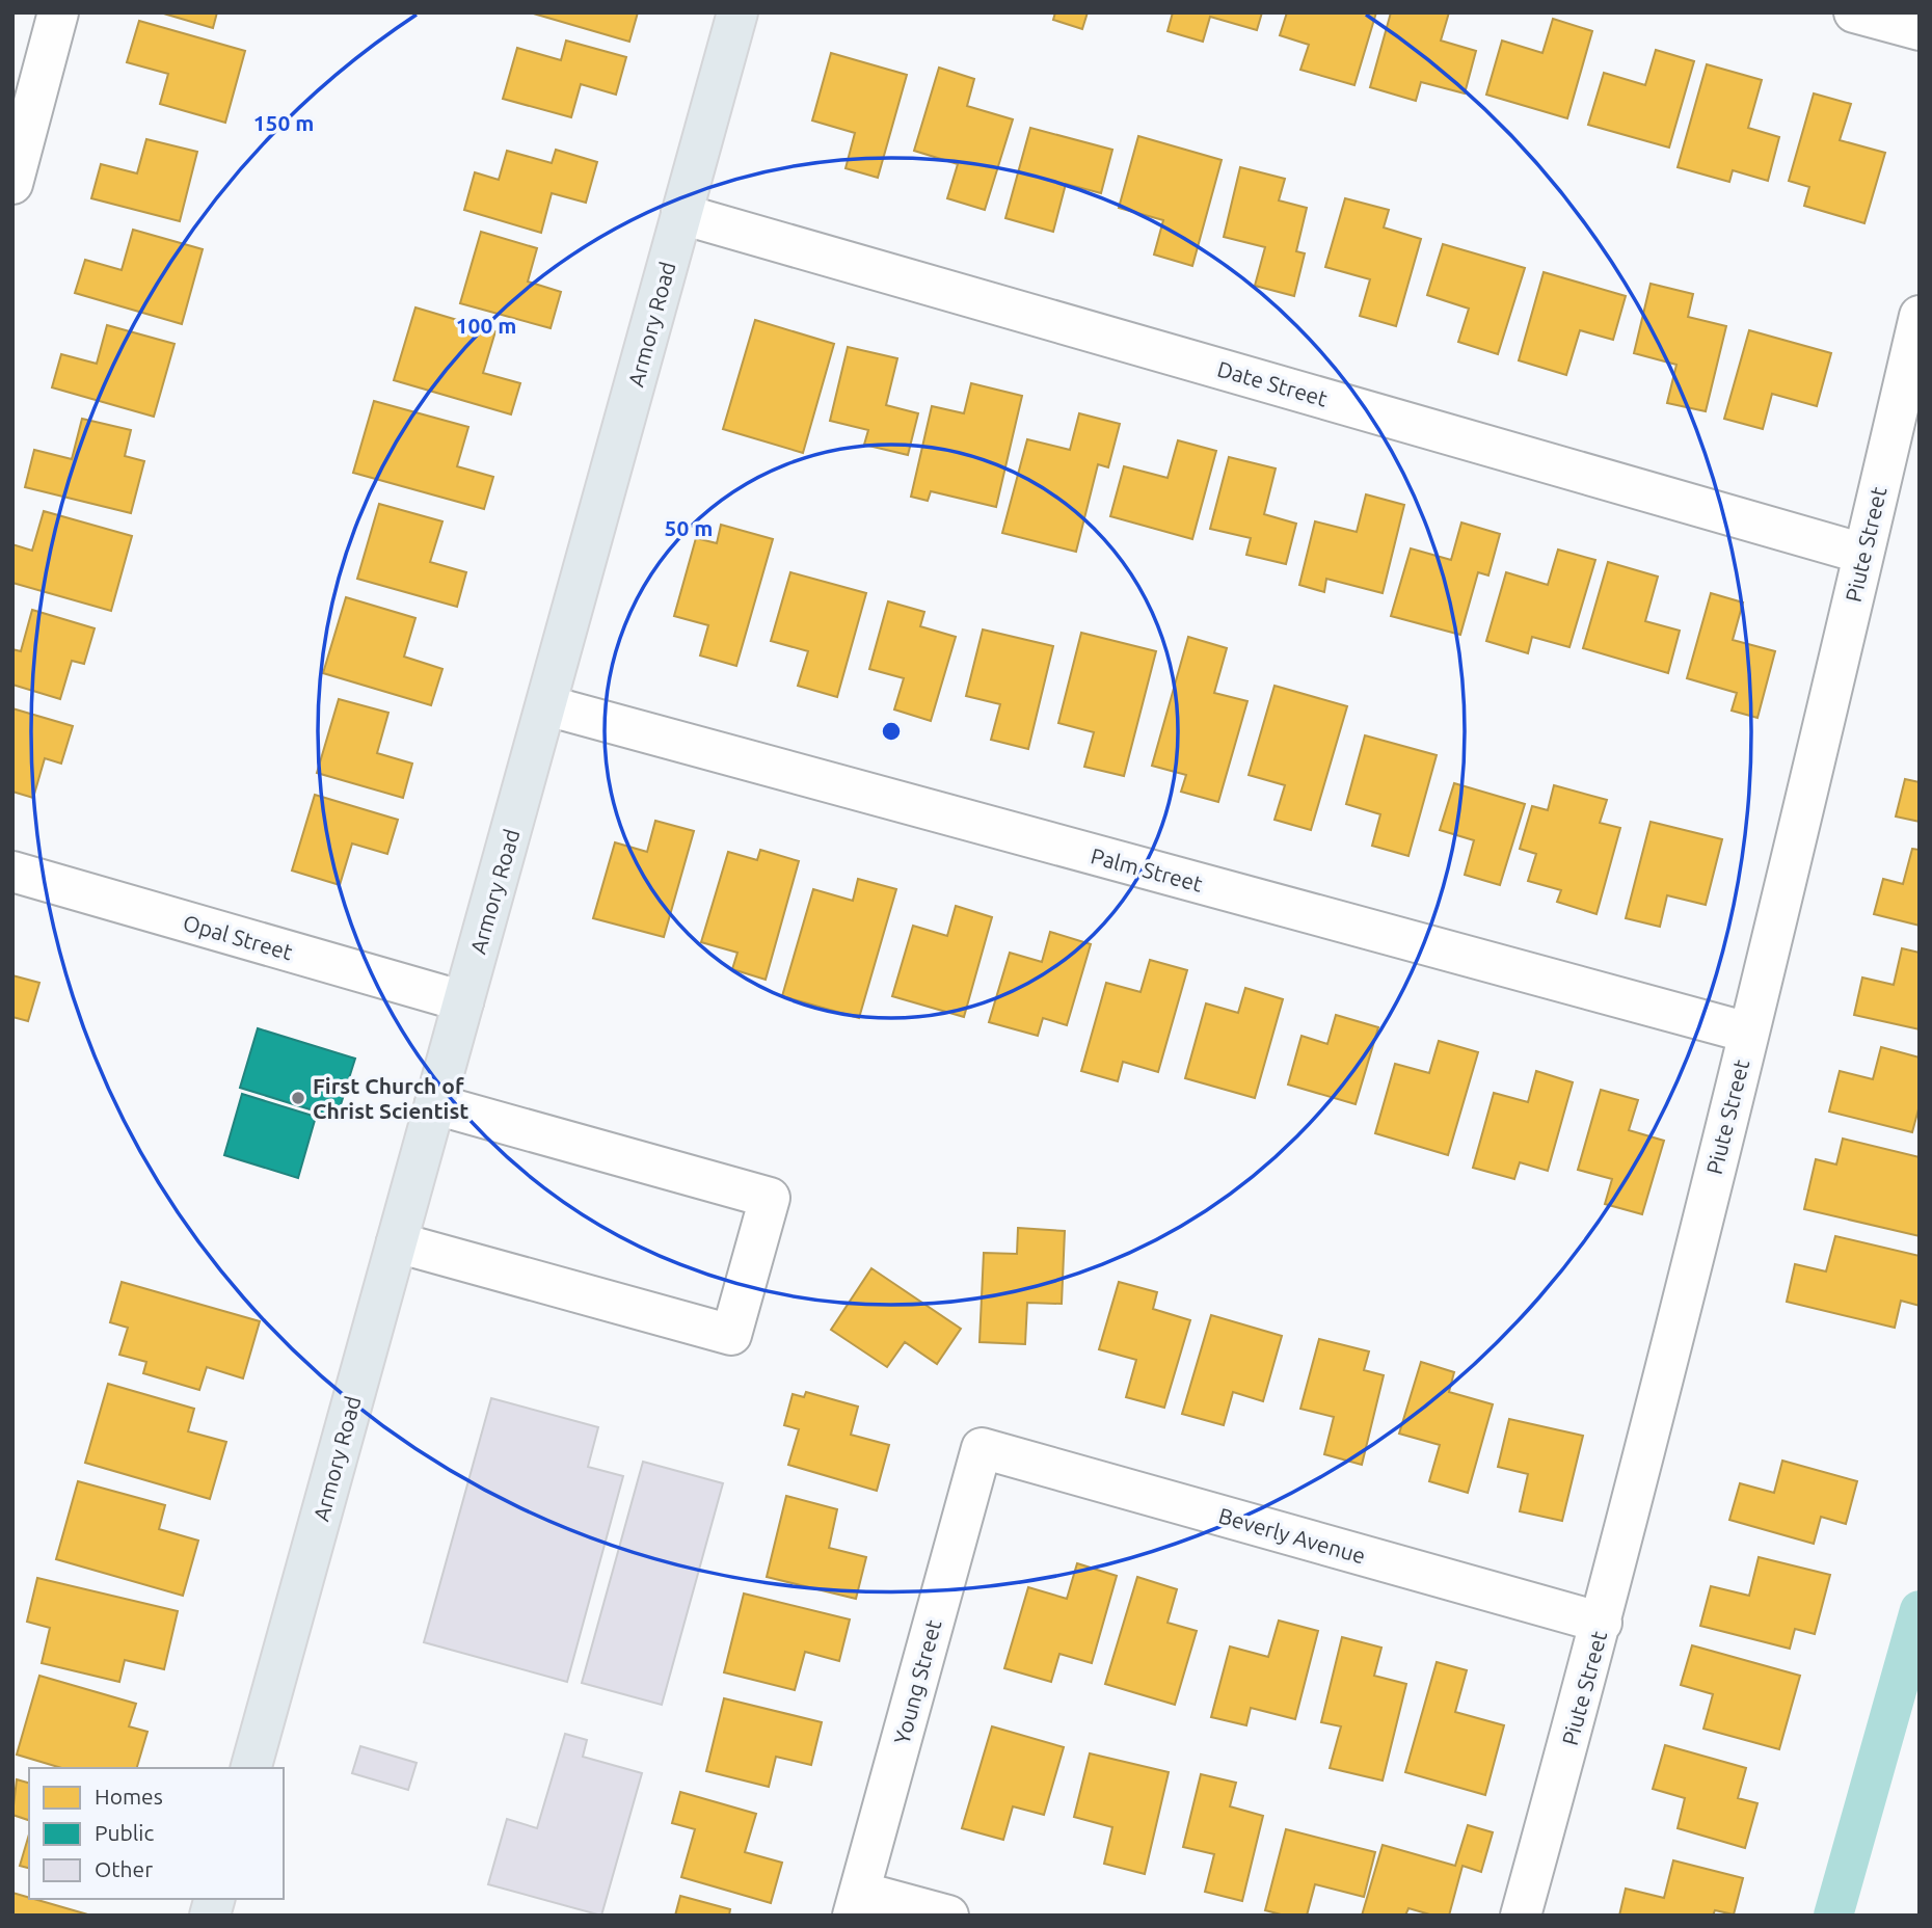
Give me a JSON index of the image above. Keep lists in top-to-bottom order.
{
  "streets": {
    "main road": ["Armory Road"],
    "street": [
      "Date Street",
      "Piute Street",
      "Palm Street",
      "Opal Street",
      "Beverly Avenue",
      "Young Street"
    ]
  },
  "crossings": [
    ["Armory Road", "Date Street"],
    ["Armory Road", "Palm Street"],
    ["Armory Road", "Opal Street"],
    ["Date Street", "Piute Street"],
    ["Piute Street", "Palm Street"],
    ["Piute Street", "Beverly Avenue"],
    ["Beverly Avenue", "Young Street"]
  ],
  "places": ["First Church of Christ Scientist"],
  "legend": ["Homes", "Public", "Other"],
  "rings": ["150 m", "100 m", "50 m"]
}
